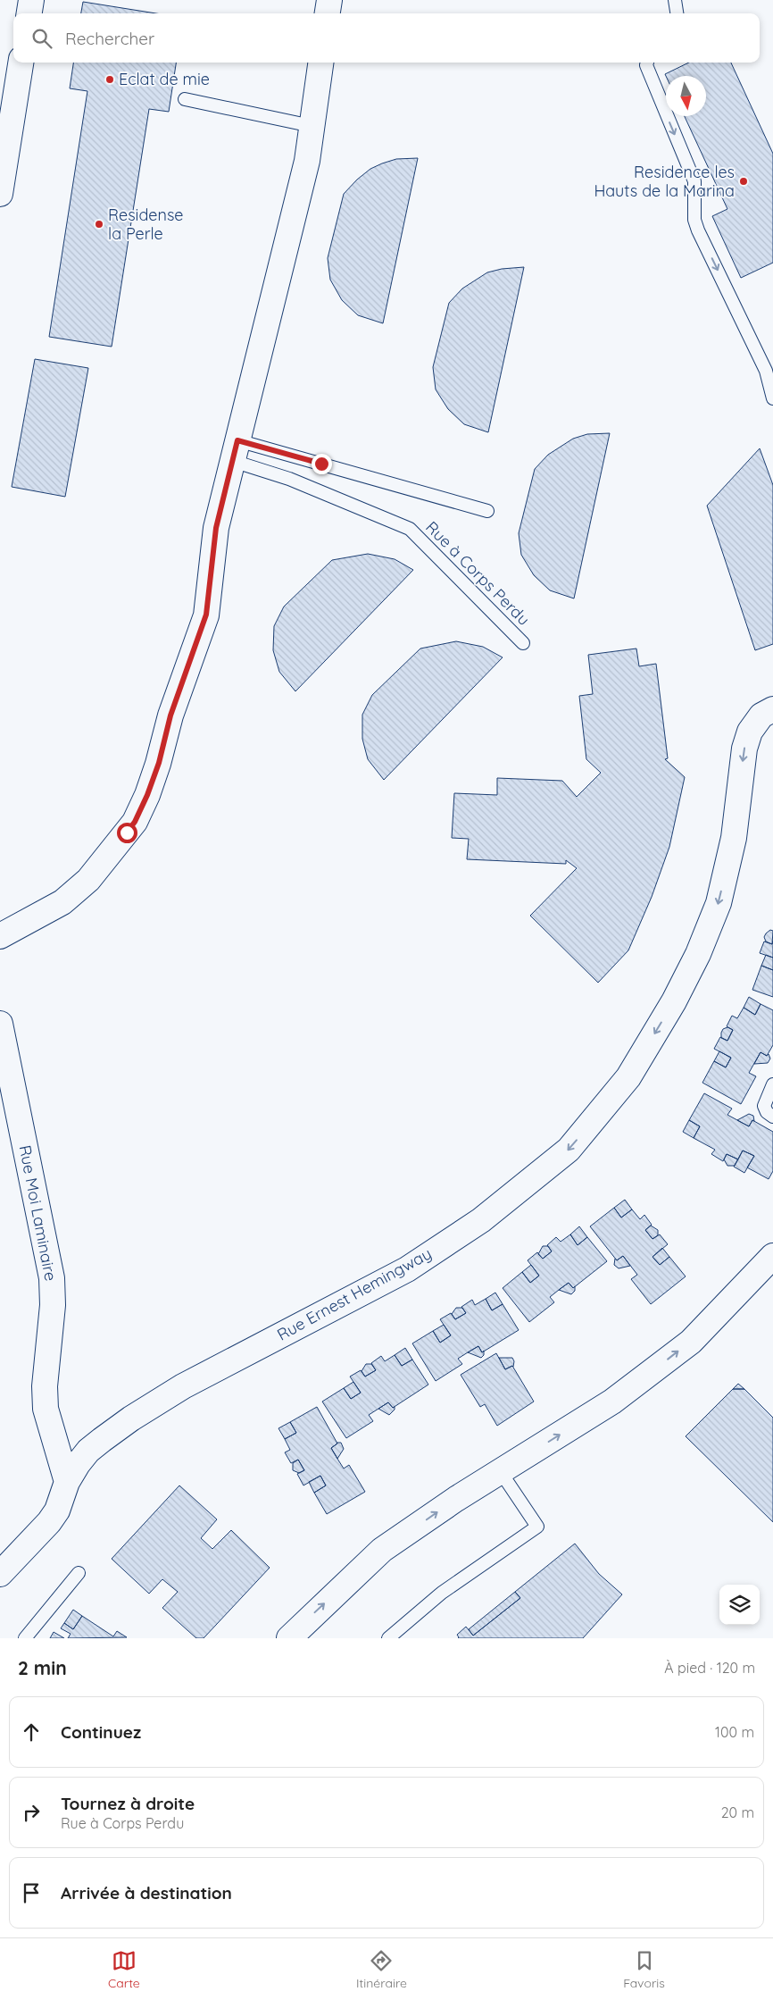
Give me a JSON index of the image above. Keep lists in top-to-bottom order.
{
  "streets": {
    "street": ["Rue Moi Laminaire", "Rue Ernest Hemingway"],
    "lane": ["Rue à Corps Perdu"]
  },
  "crossings": [
    ["Rue Moi Laminaire", "Rue Ernest Hemingway"]
  ],
  "one_way": ["Rue Ernest Hemingway"],
  "places": ["Eclat de mie", "Residence les Hauts de la Marina", "Residense la Perle"],
  "north": "bottom",
  "page": {
    "search": "Rechercher",
    "heading": ["2 min", "À pied · 120 m"],
    "list": [
      ["Continuez", "100 m"],
      ["Tournez à droite", "Rue à Corps Perdu", "20 m"],
      "Arrivée à destination"
    ],
    "nav": ["Carte", "Itinéraire", "Favoris"]
  }
}
